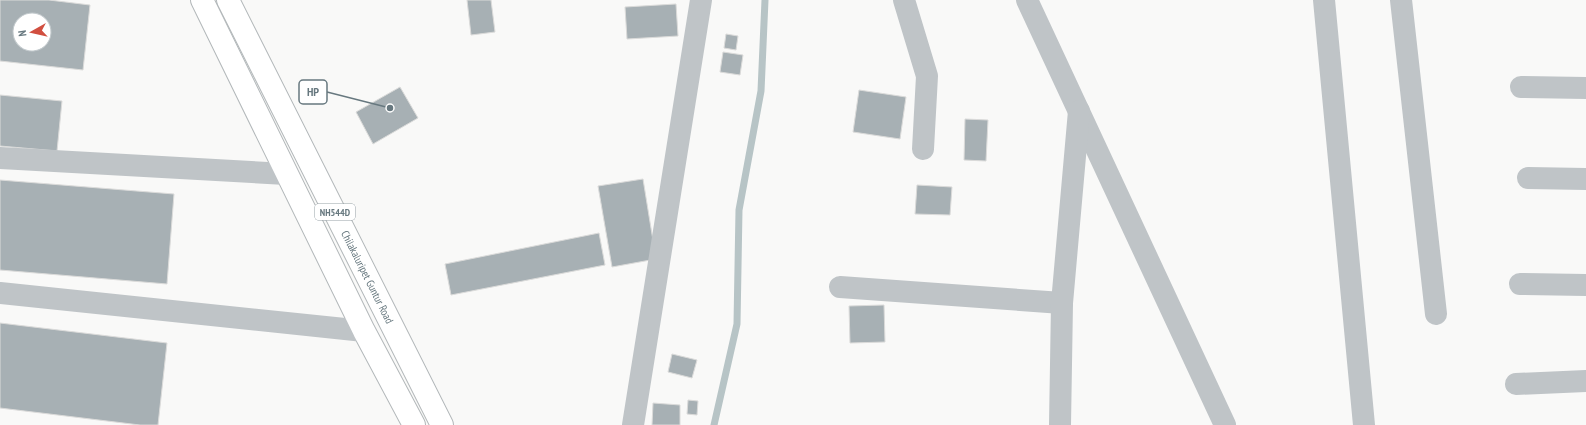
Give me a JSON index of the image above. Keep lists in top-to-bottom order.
{
  "streets": {
    "highway": ["NH544D", "Chilakaluripet Guntur Road"]
  },
  "places": ["HP"],
  "north": "left"
}
